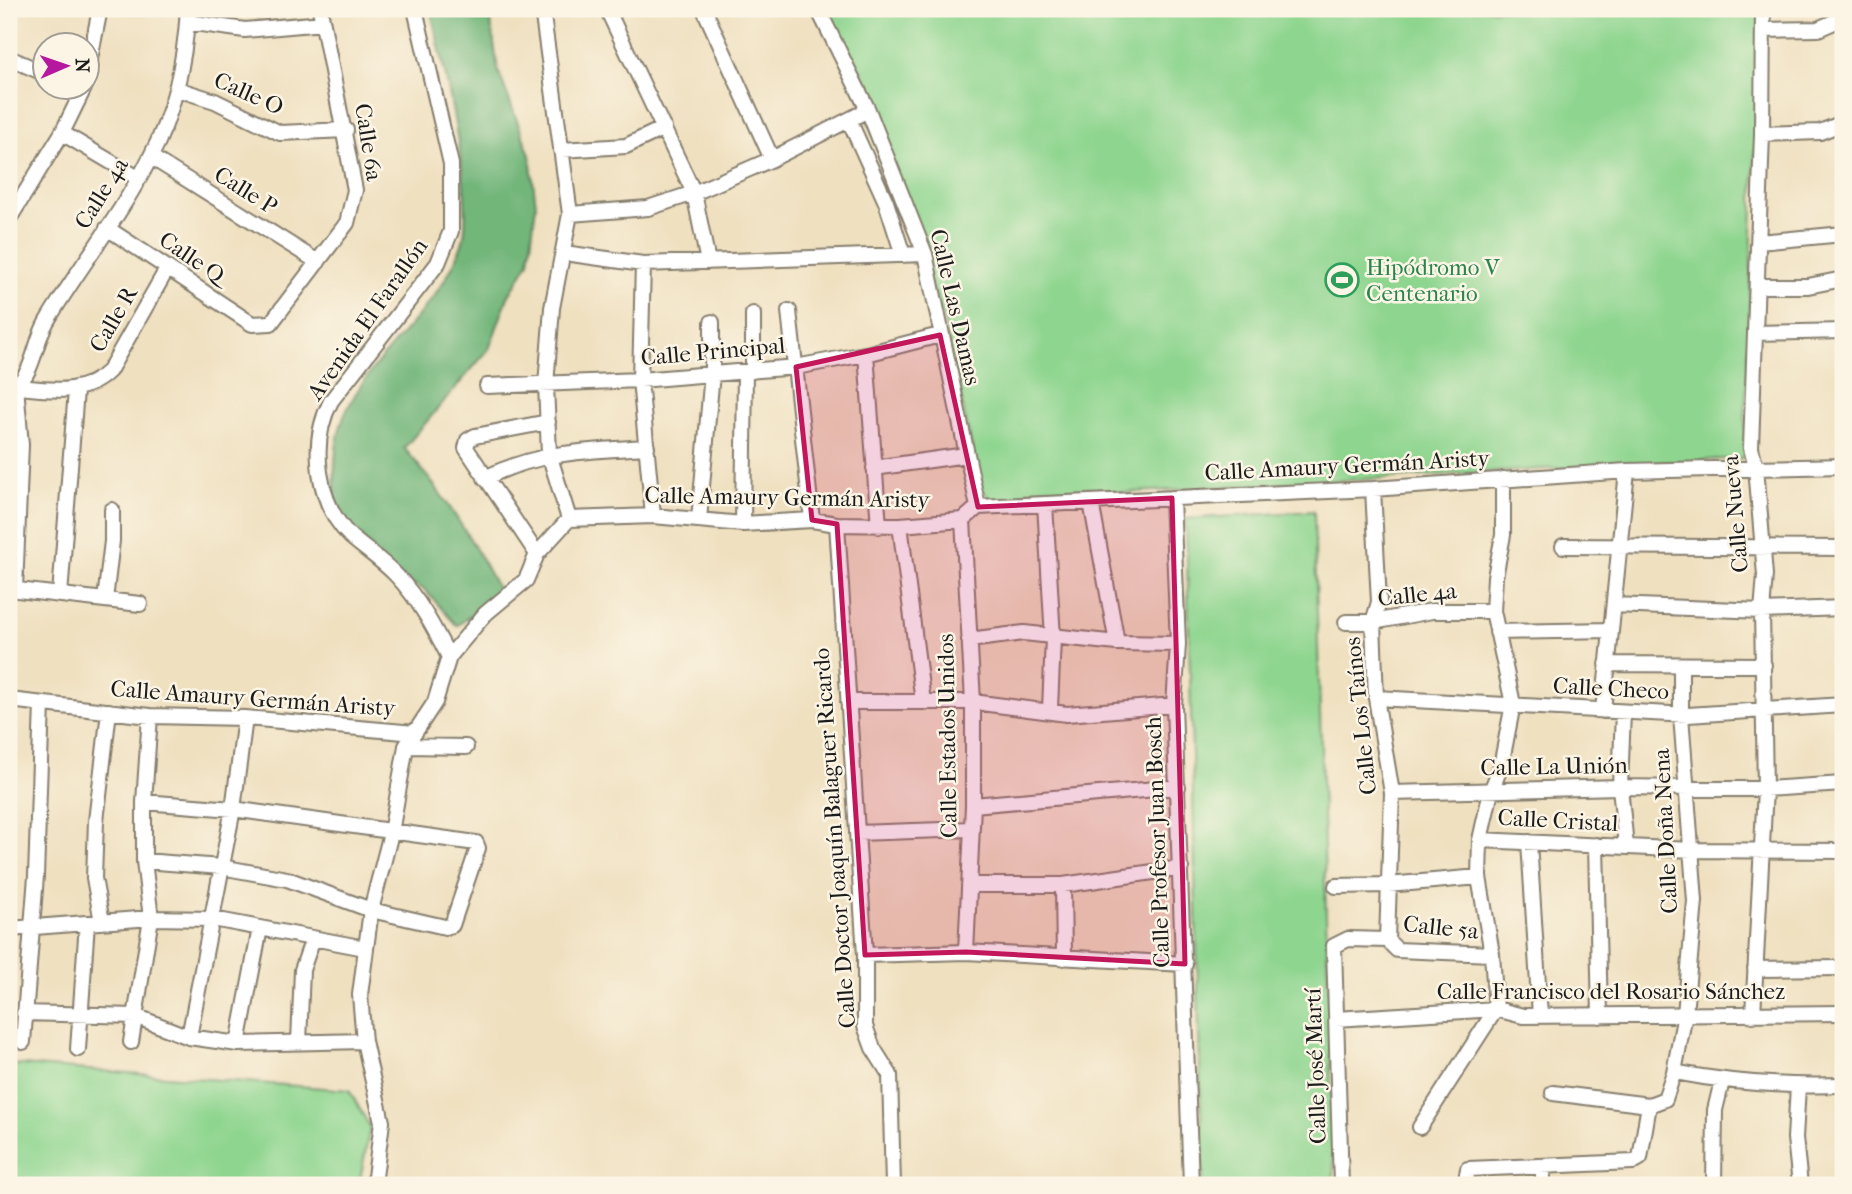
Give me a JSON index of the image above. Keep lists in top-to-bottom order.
{
  "streets": {
    "street": [
      "Calle O",
      "Calle 6a",
      "Calle P",
      "Calle 4a",
      "Calle Q",
      "Calle Las Damas",
      "Calle R",
      "Avenida El Farallón",
      "Calle Principal",
      "Calle Amaury Germán Aristy",
      "Calle Nueva",
      "Calle Checo",
      "Calle Los Taínos",
      "Calle Estados Unidos",
      "Calle La Unión",
      "Calle Cristal",
      "Calle Doña Nena",
      "Calle Doctor Joaquín Balaguer Ricardo",
      "Calle Profesor Juan Bosch",
      "Calle 5a",
      "Calle Francisco del Rosario Sánchez",
      "Calle José Martí"
    ]
  },
  "crossings": [
    ["Calle O", "Calle 6a"],
    ["Calle O", "Calle 4a"],
    ["Calle 6a", "Calle P"],
    ["Calle 6a", "Calle Q"],
    ["Calle P", "Calle 4a"],
    ["Calle 4a", "Calle Q"],
    ["Calle 4a", "Calle Los Taínos"],
    ["Calle Q", "Calle R"],
    ["Calle Las Damas", "Calle Principal"],
    ["Calle Las Damas", "Calle Amaury Germán Aristy"],
    ["Avenida El Farallón", "Calle Amaury Germán Aristy"],
    ["Calle Amaury Germán Aristy", "Calle Nueva"],
    ["Calle Amaury Germán Aristy", "Calle Los Taínos"],
    ["Calle Amaury Germán Aristy", "Calle Estados Unidos"],
    ["Calle Amaury Germán Aristy", "Calle Doctor Joaquín Balaguer Ricardo"],
    ["Calle Amaury Germán Aristy", "Calle Profesor Juan Bosch"],
    ["Calle Nueva", "Calle Checo"],
    ["Calle Nueva", "Calle La Unión"],
    ["Calle Nueva", "Calle Cristal"],
    ["Calle Nueva", "Calle Francisco del Rosario Sánchez"],
    ["Calle Checo", "Calle Los Taínos"],
    ["Calle Checo", "Calle Doña Nena"],
    ["Calle Los Taínos", "Calle La Unión"],
    ["Calle Los Taínos", "Calle 5a"],
    ["Calle La Unión", "Calle Doña Nena"],
    ["Calle Cristal", "Calle Doña Nena"],
    ["Calle Doña Nena", "Calle Francisco del Rosario Sánchez"],
    ["Calle 5a", "Calle José Martí"],
    ["Calle Francisco del Rosario Sánchez", "Calle José Martí"]
  ],
  "places": {
    "sports": ["Hipódromo V Centenario"]
  },
  "north": "right"
}
